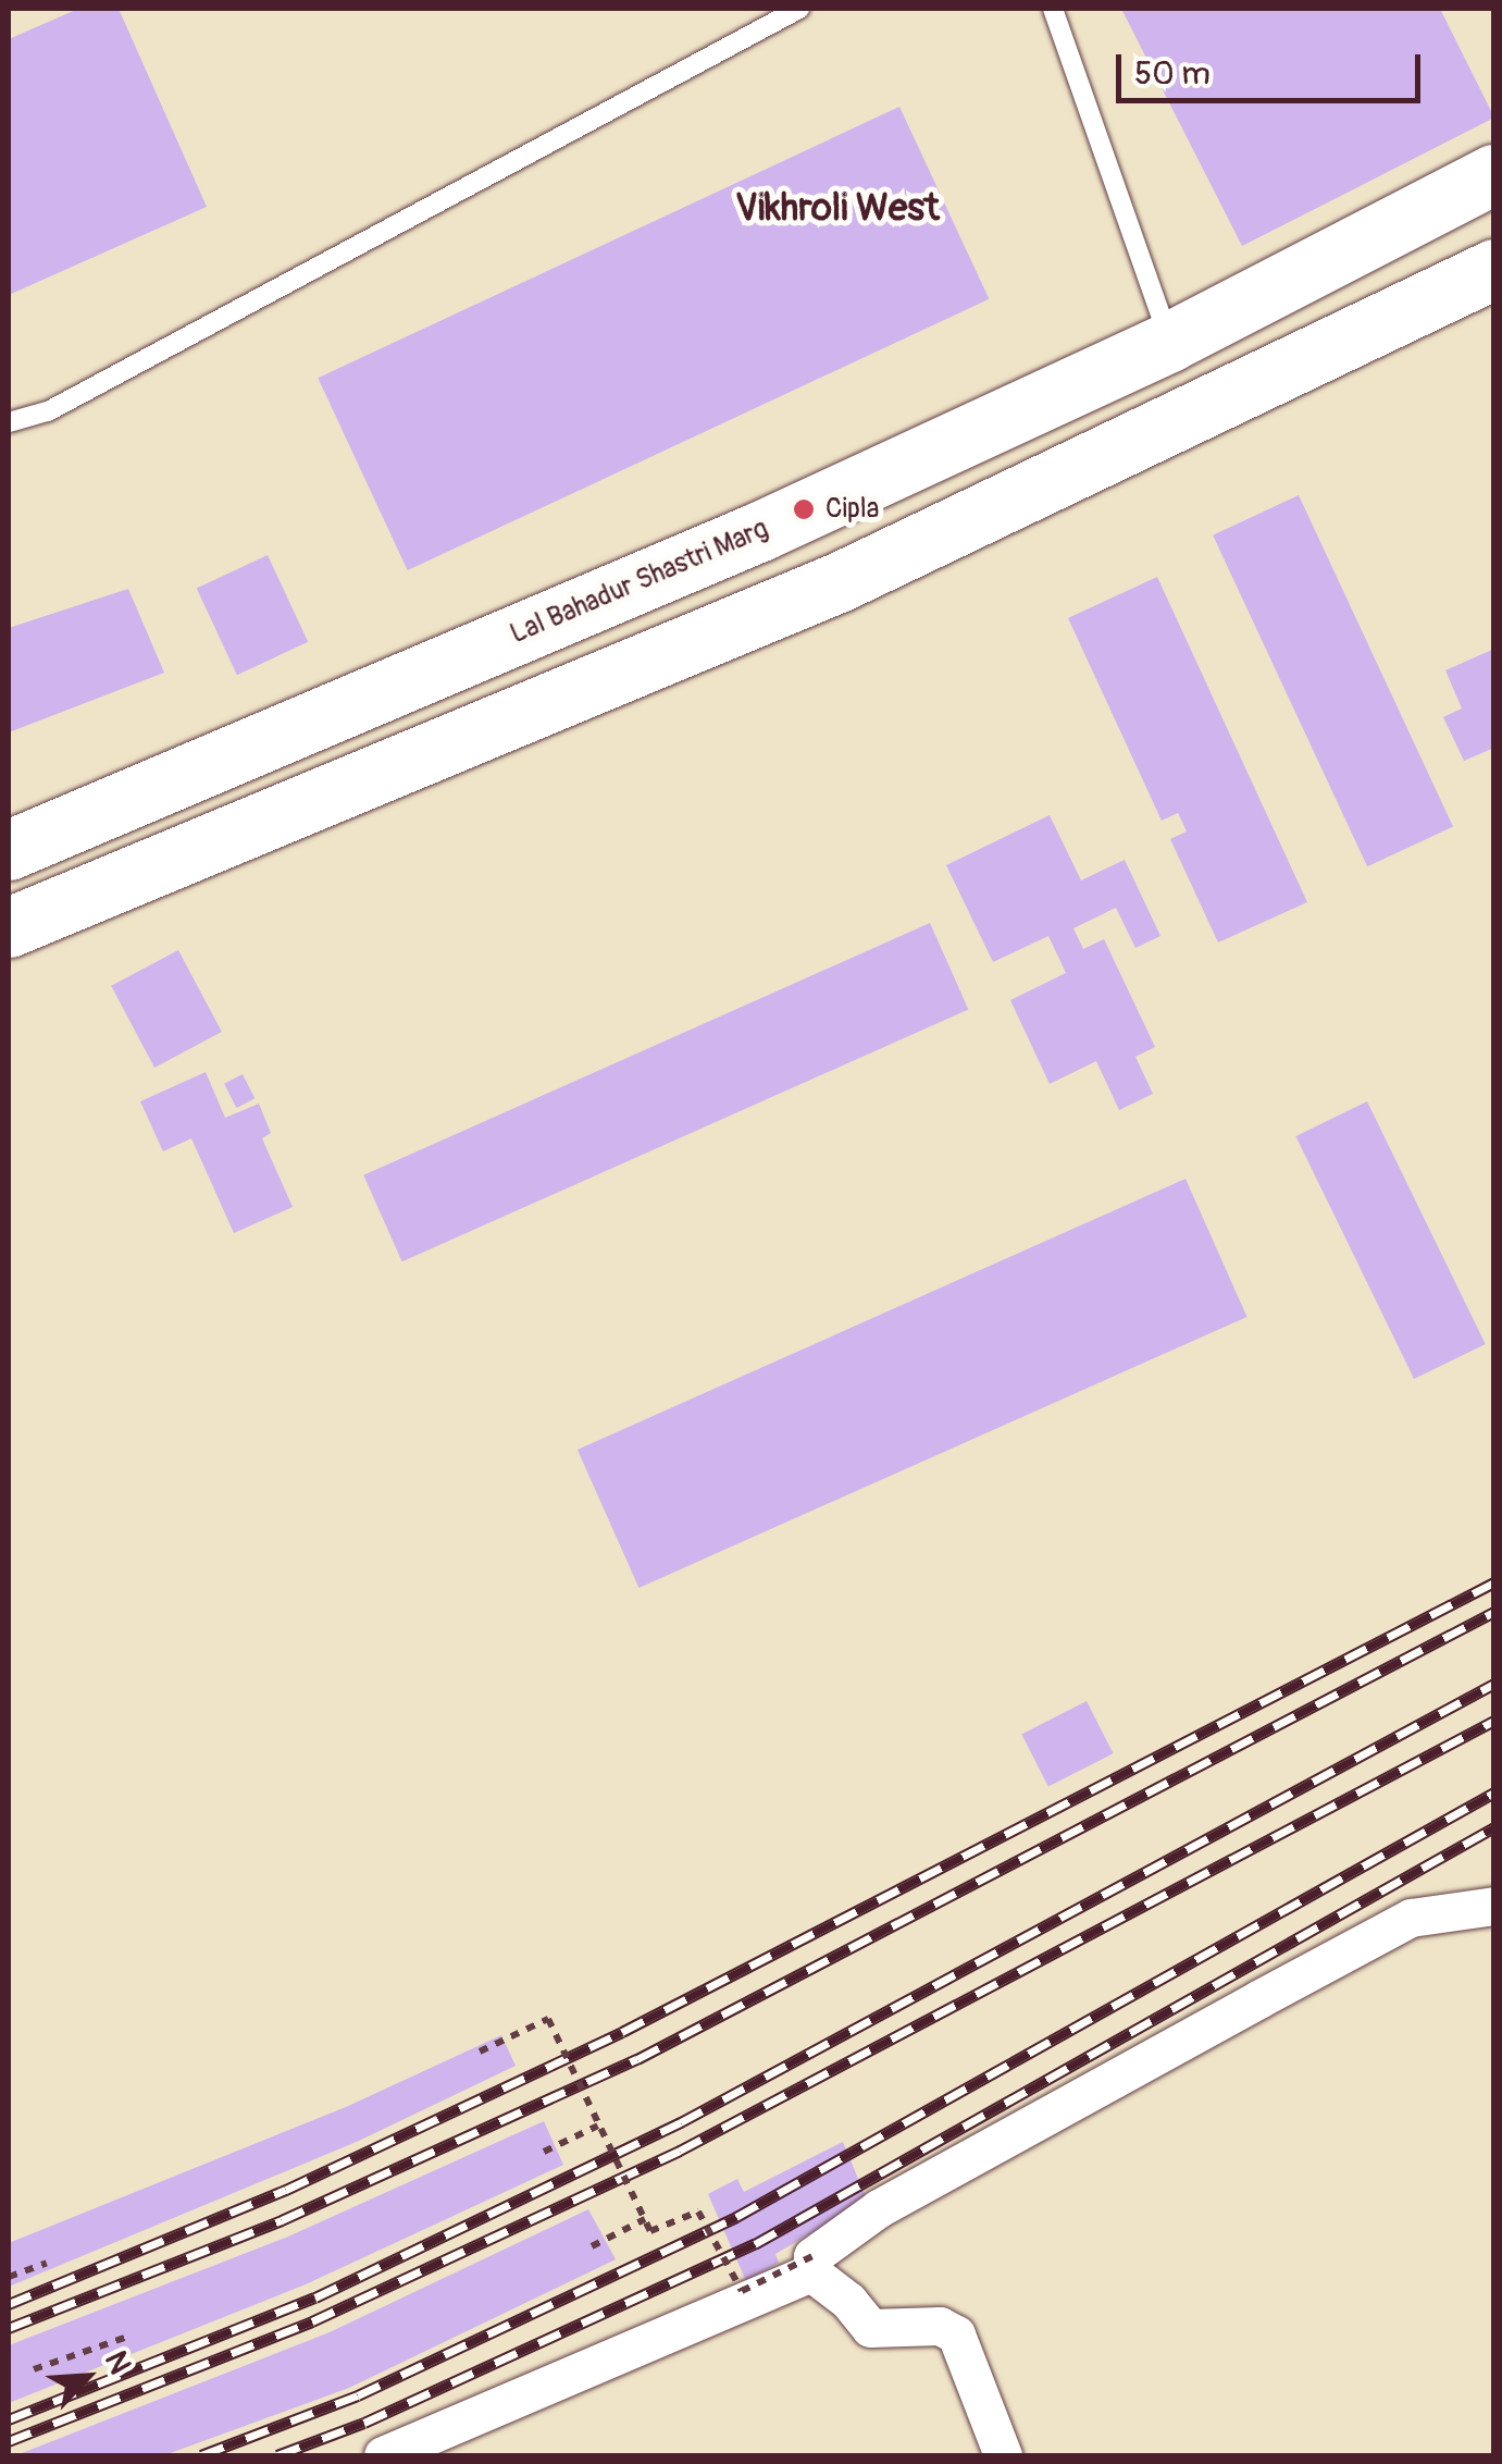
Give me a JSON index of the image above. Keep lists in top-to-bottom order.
{
  "streets": {
    "main road": ["Lal Bahadur Shastri Marg"]
  },
  "districts": ["Vikhroli West"],
  "places": ["Cipla"],
  "scale_bar": "50 m",
  "north": "top right"
}
